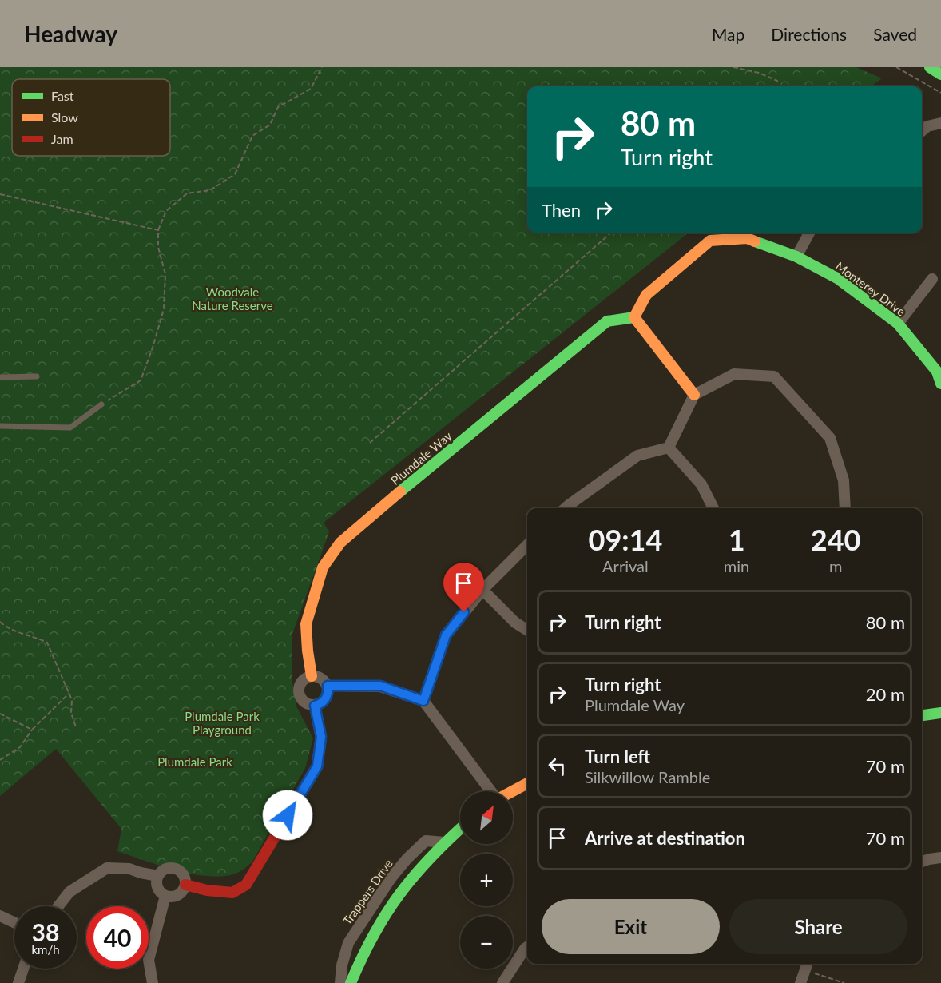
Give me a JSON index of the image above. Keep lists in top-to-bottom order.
{
  "streets": {
    "street": ["Monterey Drive", "Plumdale Way", "Trappers Drive"]
  },
  "crossings": [
    ["Monterey Drive", "Plumdale Way"]
  ],
  "parks": ["Woodvale Nature Reserve", "Plumdale Park Playground", "Plumdale Park"],
  "legend": ["Fast", "Slow", "Jam"],
  "north": "top right",
  "page": {
    "header": "Headway",
    "nav": ["Map", "Directions", "Saved"],
    "turn": ["80 m", "Turn right"],
    "then": "Then",
    "eta": [
      "09:14",
      "Arrival",
      "1",
      "min",
      "240",
      "m"
    ],
    "list": [
      {
        "name": "Turn right",
        "value": "80 m"
      },
      {
        "name": "Turn right",
        "note": "Plumdale Way",
        "value": "20 m"
      },
      {
        "name": "Turn left",
        "note": "Silkwillow Ramble",
        "value": "70 m"
      },
      {
        "name": "Arrive at destination",
        "value": "70 m"
      }
    ],
    "map_buttons": ["+", "−"],
    "buttons": ["Exit", "Share"],
    "speed": "38 km/h",
    "limit": "40"
  }
}
